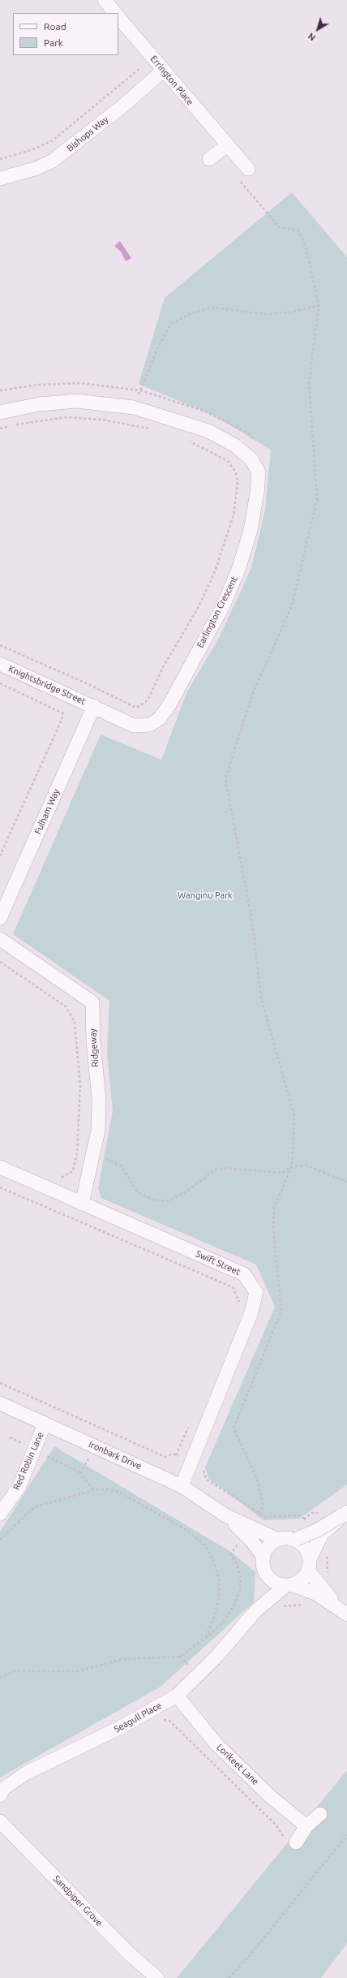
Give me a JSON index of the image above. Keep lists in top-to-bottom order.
{
  "streets": {
    "street": [
      "Errington Place",
      "Bishops Way",
      "Earlington Crescent",
      "Knightsbridge Street",
      "Fulham Way",
      "Ridgeway",
      "Swift Street",
      "Ironbark Drive",
      "Red Robin Lane",
      "Seagull Place",
      "Lorikeet Lane",
      "Sandpiper Grove"
    ]
  },
  "crossings": [
    ["Errington Place", "Bishops Way"],
    ["Earlington Crescent", "Knightsbridge Street"],
    ["Earlington Crescent", "Fulham Way"],
    ["Knightsbridge Street", "Fulham Way"],
    ["Ridgeway", "Swift Street"],
    ["Swift Street", "Ironbark Drive"],
    ["Ironbark Drive", "Red Robin Lane"],
    ["Ironbark Drive", "Seagull Place"],
    ["Seagull Place", "Lorikeet Lane"]
  ],
  "parks": ["Wanginu Park"],
  "legend": ["Road", "Park"],
  "north": "bottom left"
}
